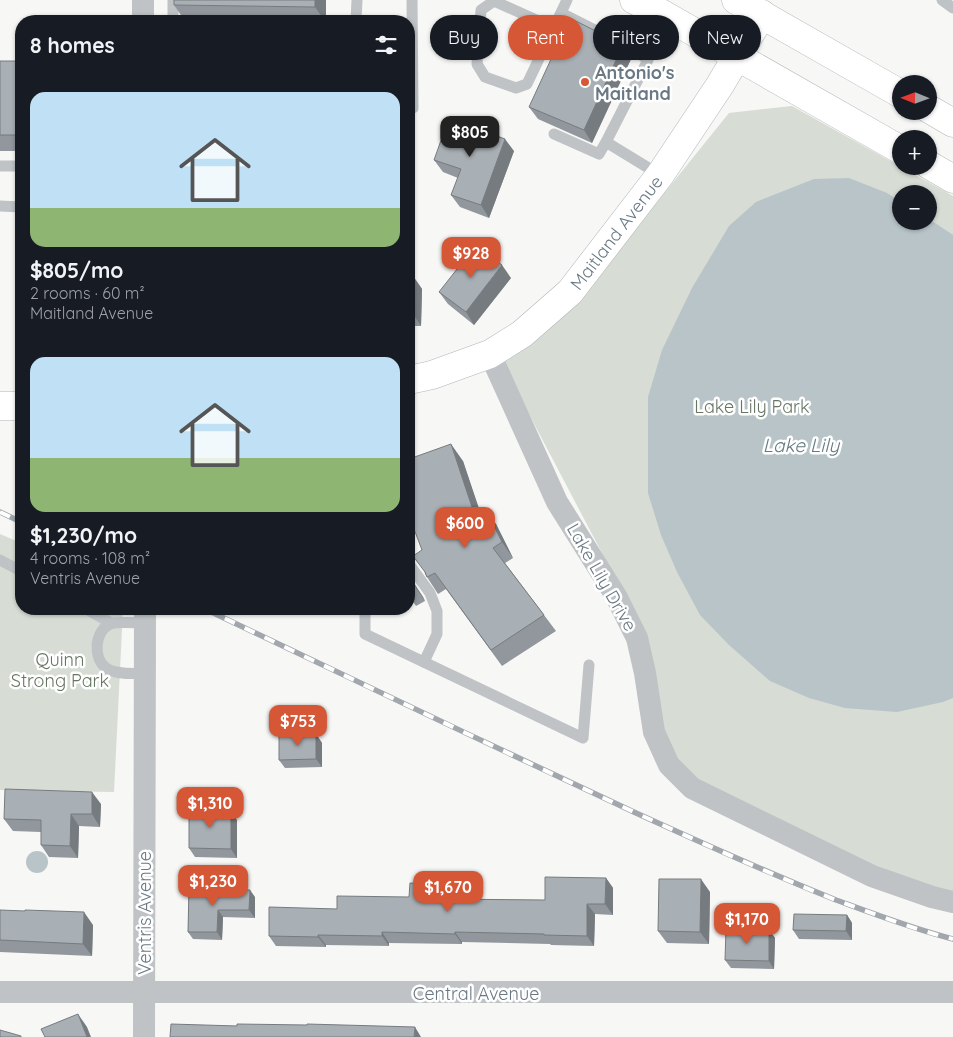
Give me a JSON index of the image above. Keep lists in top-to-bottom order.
{
  "streets": {
    "main road": ["Maitland Avenue"],
    "street": ["Lake Lily Drive", "Ventris Avenue", "Central Avenue"]
  },
  "crossings": [
    ["Maitland Avenue", "Lake Lily Drive"],
    ["Ventris Avenue", "Central Avenue"]
  ],
  "water": ["Lake Lily"],
  "parks": ["Lake Lily Park", "Quinn Strong Park"],
  "places": ["Antonio's Maitland"],
  "north": "left",
  "page": {
    "chip": [
      "Buy",
      "Rent",
      "Filters",
      "New"
    ],
    "heading": "8 homes",
    "map_buttons": ["+", "−"],
    "list": [
      {
        "name": "$805/mo",
        "note": "2 rooms · 60 m² · Maitland Avenue"
      },
      {
        "name": "$1,230/mo",
        "note": "4 rooms · 108 m² · Ventris Avenue"
      }
    ],
    "price": [
      "$805",
      "$928",
      "$600",
      "$753",
      "$1,310",
      "$1,230",
      "$1,670",
      "$1,170"
    ]
  }
}
